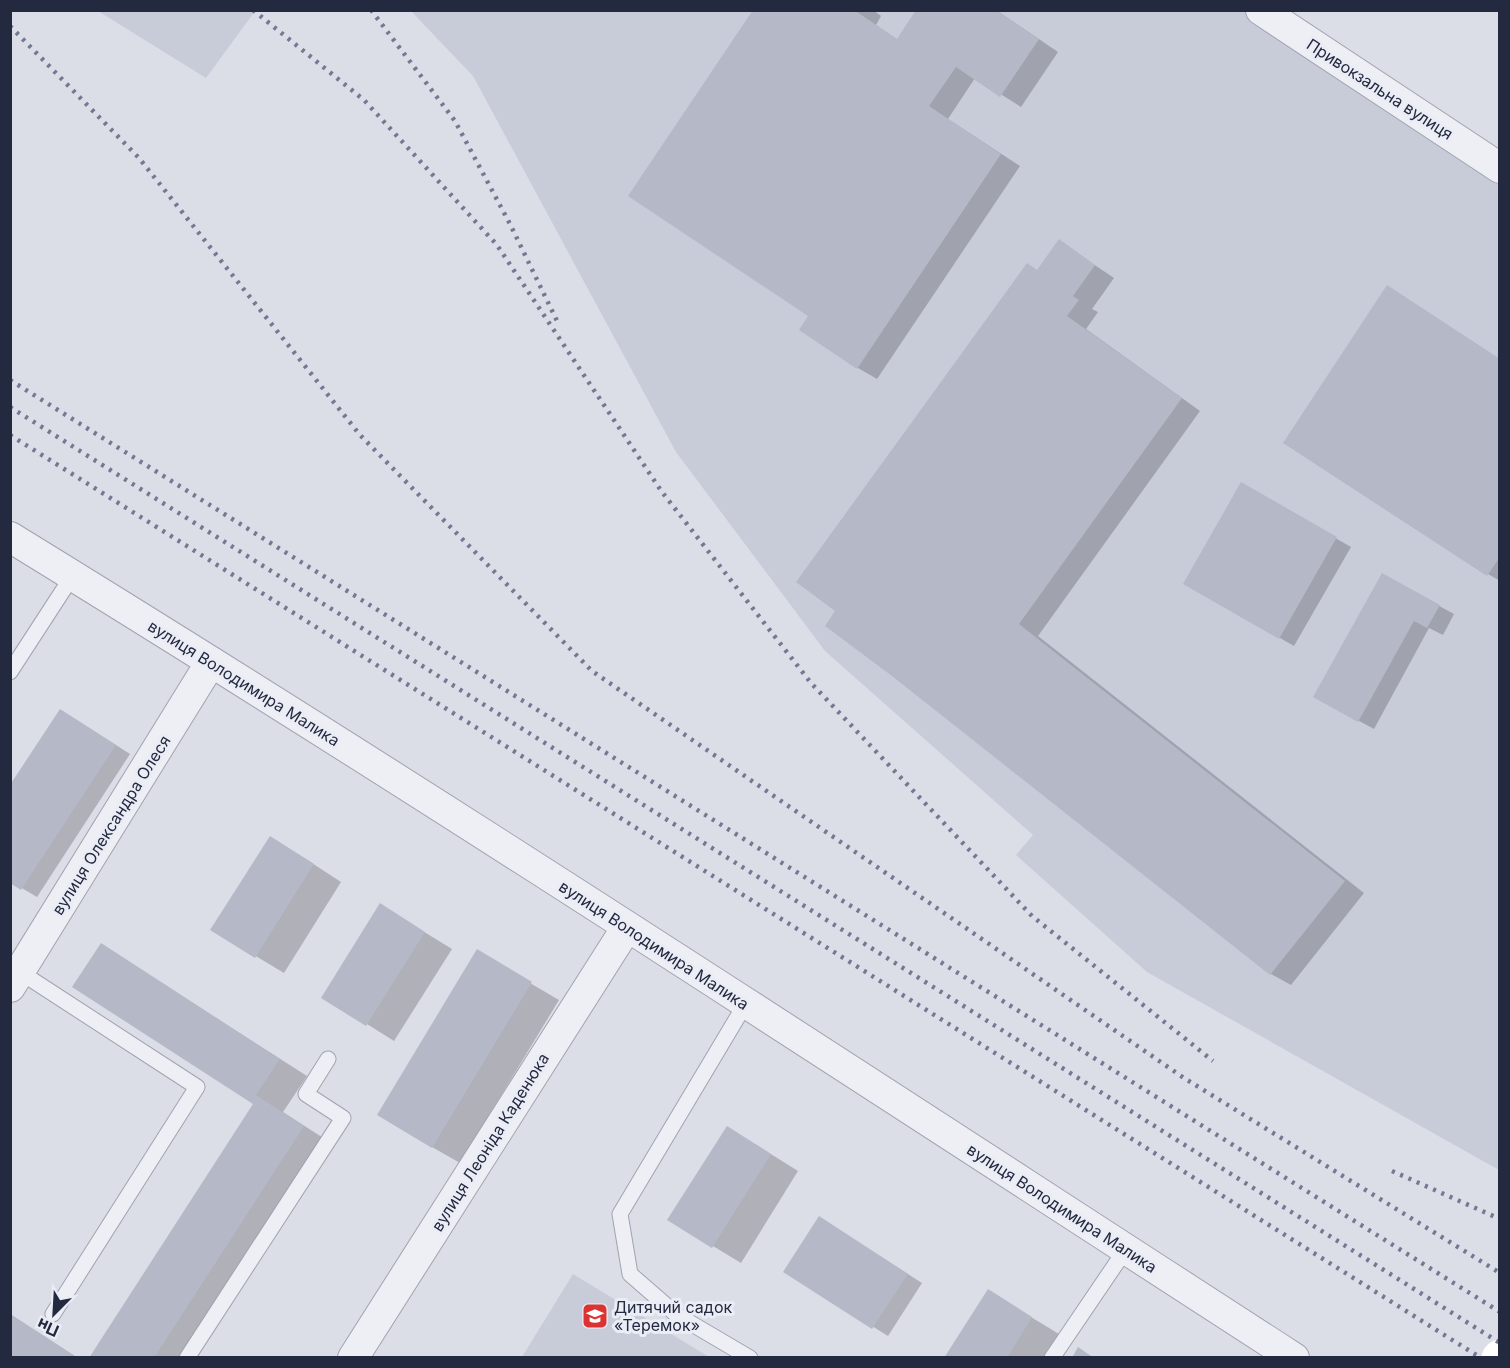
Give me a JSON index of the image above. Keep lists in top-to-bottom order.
{
  "streets": {
    "street": [
      "Привокзальна вулиця",
      "вулиця Володимира Малика",
      "вулиця Олександра Олеся",
      "вулиця Леоніда Каденюка"
    ]
  },
  "crossings": [
    ["вулиця Володимира Малика", "вулиця Олександра Олеся"],
    ["вулиця Володимира Малика", "вулиця Леоніда Каденюка"]
  ],
  "places": {
    "school or university": ["Дитячий садок «Теремок»"]
  },
  "north": "bottom left"
}
